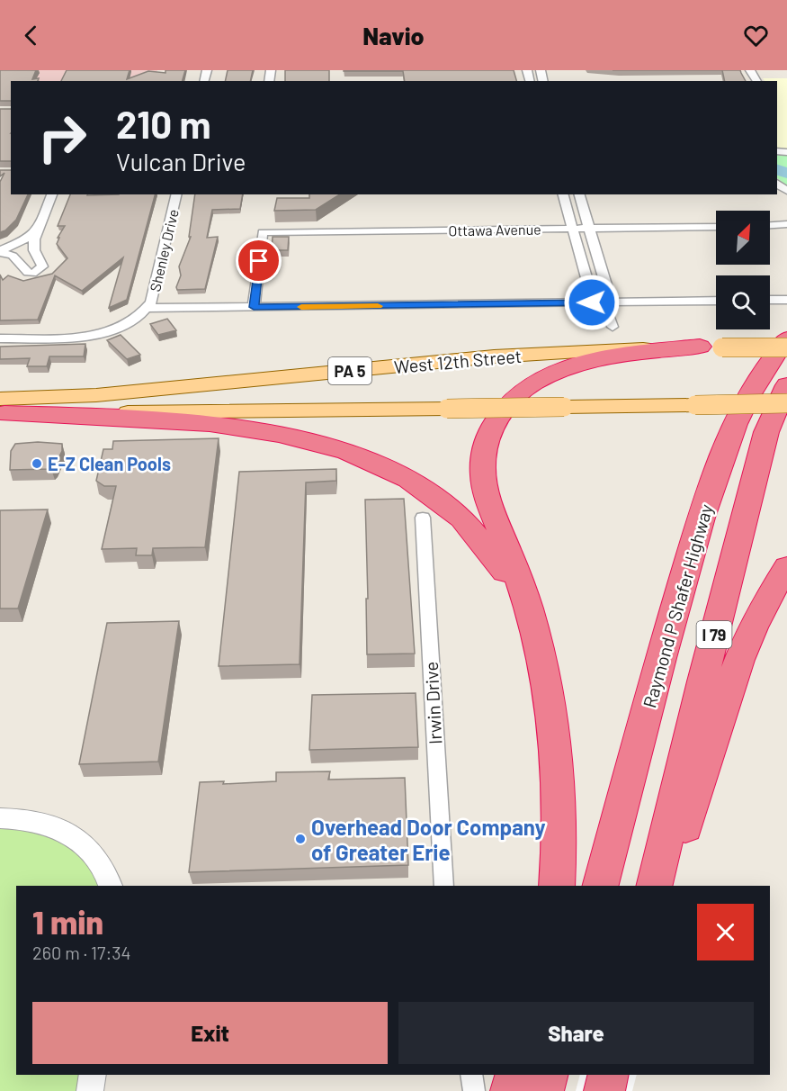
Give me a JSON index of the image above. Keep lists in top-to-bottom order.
{
  "streets": {
    "highway": ["Raymond P Shafer Highway", "I 79"],
    "main road": ["West 12th Street", "PA 5"],
    "street": ["Ottawa Avenue", "Shenley Drive", "Irwin Drive"]
  },
  "crossings": [
    ["West 12th Street", "PA 5"]
  ],
  "places": ["E-Z Clean Pools", "Overhead Door Company of Greater Erie"],
  "north": "top right",
  "page": {
    "header": "Navio",
    "turn": ["210 m", "Vulcan Drive"],
    "heading": ["1 min", "260 m · 17:34"],
    "buttons": ["Exit", "Share"]
  }
}
